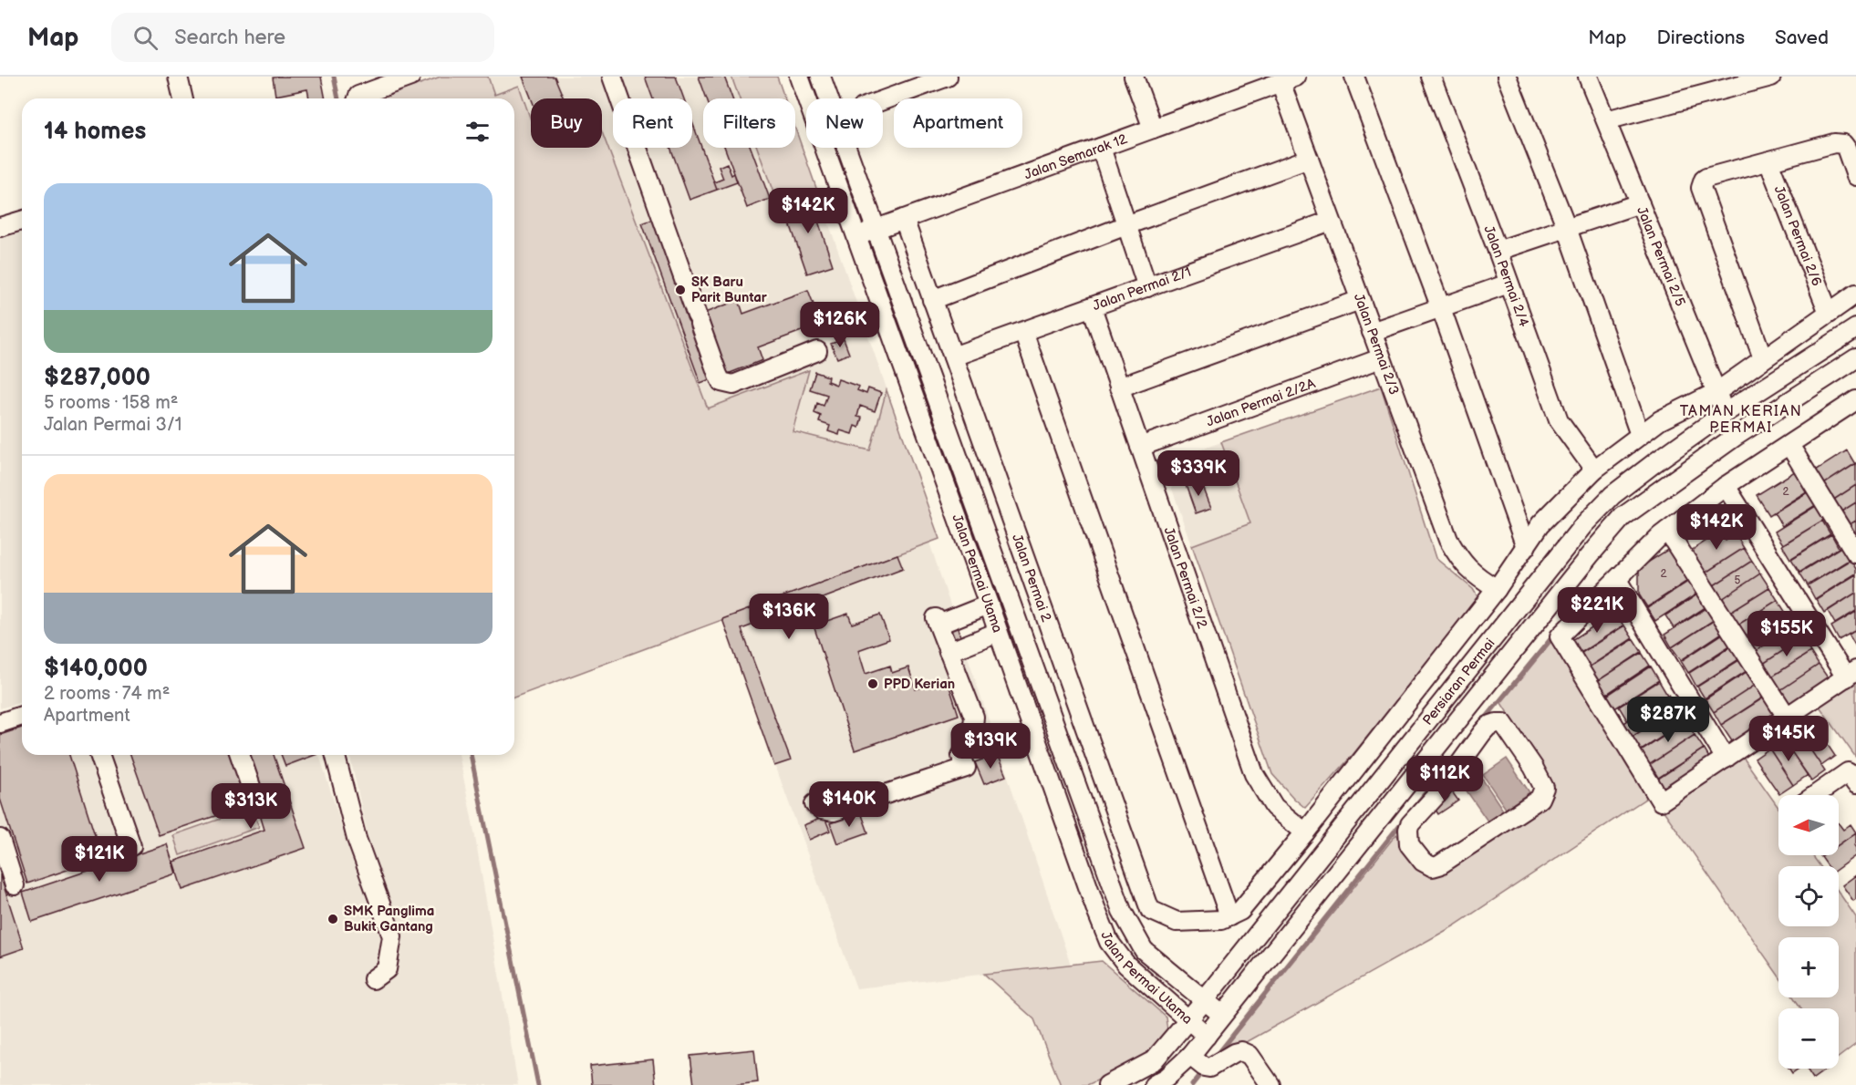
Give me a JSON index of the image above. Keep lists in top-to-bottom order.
{
  "streets": {
    "street": [
      "Jalan Semarak 12",
      "Jalan Permai 2/6",
      "Jalan Permai 2/5",
      "Jalan Permai 2/4",
      "Jalan Permai 2/1",
      "Jalan Permai 2/3",
      "Jalan Permai 2/2A",
      "Jalan Permai Utama",
      "Jalan Permai 2",
      "Jalan Permai 2/2",
      "Persiaran Permai"
    ]
  },
  "crossings": [
    ["Jalan Semarak 12", "Jalan Permai 2/3"],
    ["Jalan Semarak 12", "Jalan Permai Utama"],
    ["Jalan Semarak 12", "Jalan Permai 2"],
    ["Jalan Permai 2/5", "Persiaran Permai"],
    ["Jalan Permai 2/1", "Jalan Permai 2/3"],
    ["Jalan Permai 2/1", "Jalan Permai 2"],
    ["Jalan Permai 2/1", "Jalan Permai 2/2"],
    ["Jalan Permai 2/3", "Jalan Permai 2/2A"],
    ["Jalan Permai 2/2A", "Jalan Permai 2/2"],
    ["Jalan Permai Utama", "Persiaran Permai"]
  ],
  "districts": ["TAMAN KERIAN PERMAI"],
  "places": ["SK Baru Parit Buntar", "PPD Kerian", "SMK Panglima Bukit Gantang"],
  "house_numbers": ["2", "2", "5"],
  "north": "left",
  "page": {
    "header": "Map",
    "search": "Search here",
    "nav": ["Map", "Directions", "Saved"],
    "chip": [
      "Buy",
      "Rent",
      "Filters",
      "New",
      "Apartment"
    ],
    "heading": "14 homes",
    "list": [
      {
        "name": "$287,000",
        "note": "5 rooms · 158 m² · Jalan Permai 3/1"
      },
      {
        "name": "$140,000",
        "note": "2 rooms · 74 m² · Apartment"
      }
    ],
    "price": [
      "$142K",
      "$126K",
      "$339K",
      "$142K",
      "$221K",
      "$136K",
      "$155K",
      "$287K",
      "$145K",
      "$139K",
      "$112K",
      "$140K",
      "$313K",
      "$121K"
    ],
    "map_buttons": ["+", "−"]
  }
}
